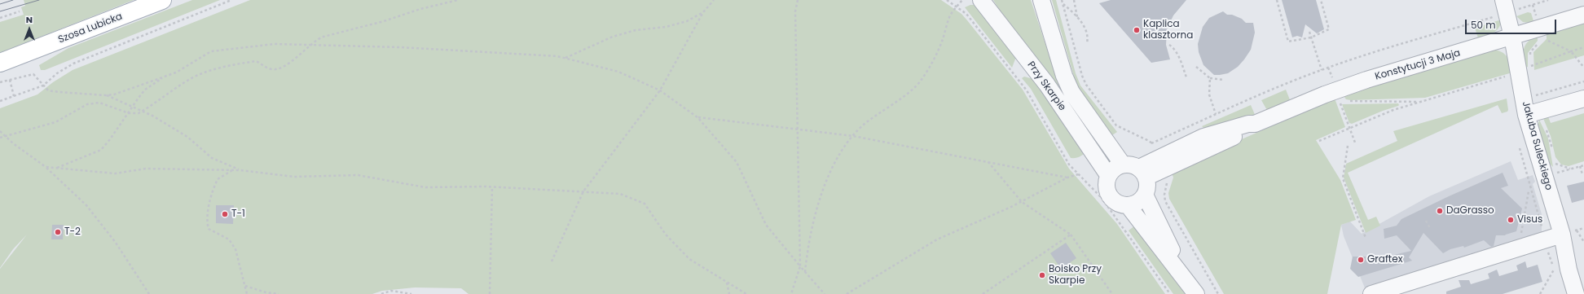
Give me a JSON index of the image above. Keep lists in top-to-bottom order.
{
  "streets": {
    "main road": ["Szosa Lubicka"],
    "street": ["Konstytucji 3 Maja", "Przy Skarpie", "Jakuba Suleckiego"]
  },
  "crossings": [
    ["Konstytucji 3 Maja", "Przy Skarpie"],
    ["Konstytucji 3 Maja", "Jakuba Suleckiego"]
  ],
  "places": [
    "Kaplica klasztorna",
    "DaGrasso",
    "T-1",
    "Visus",
    "T-2",
    "Graftex",
    "Boisko Przy Skarpie"
  ],
  "scale_bar": "50 m",
  "north": "top"
}
